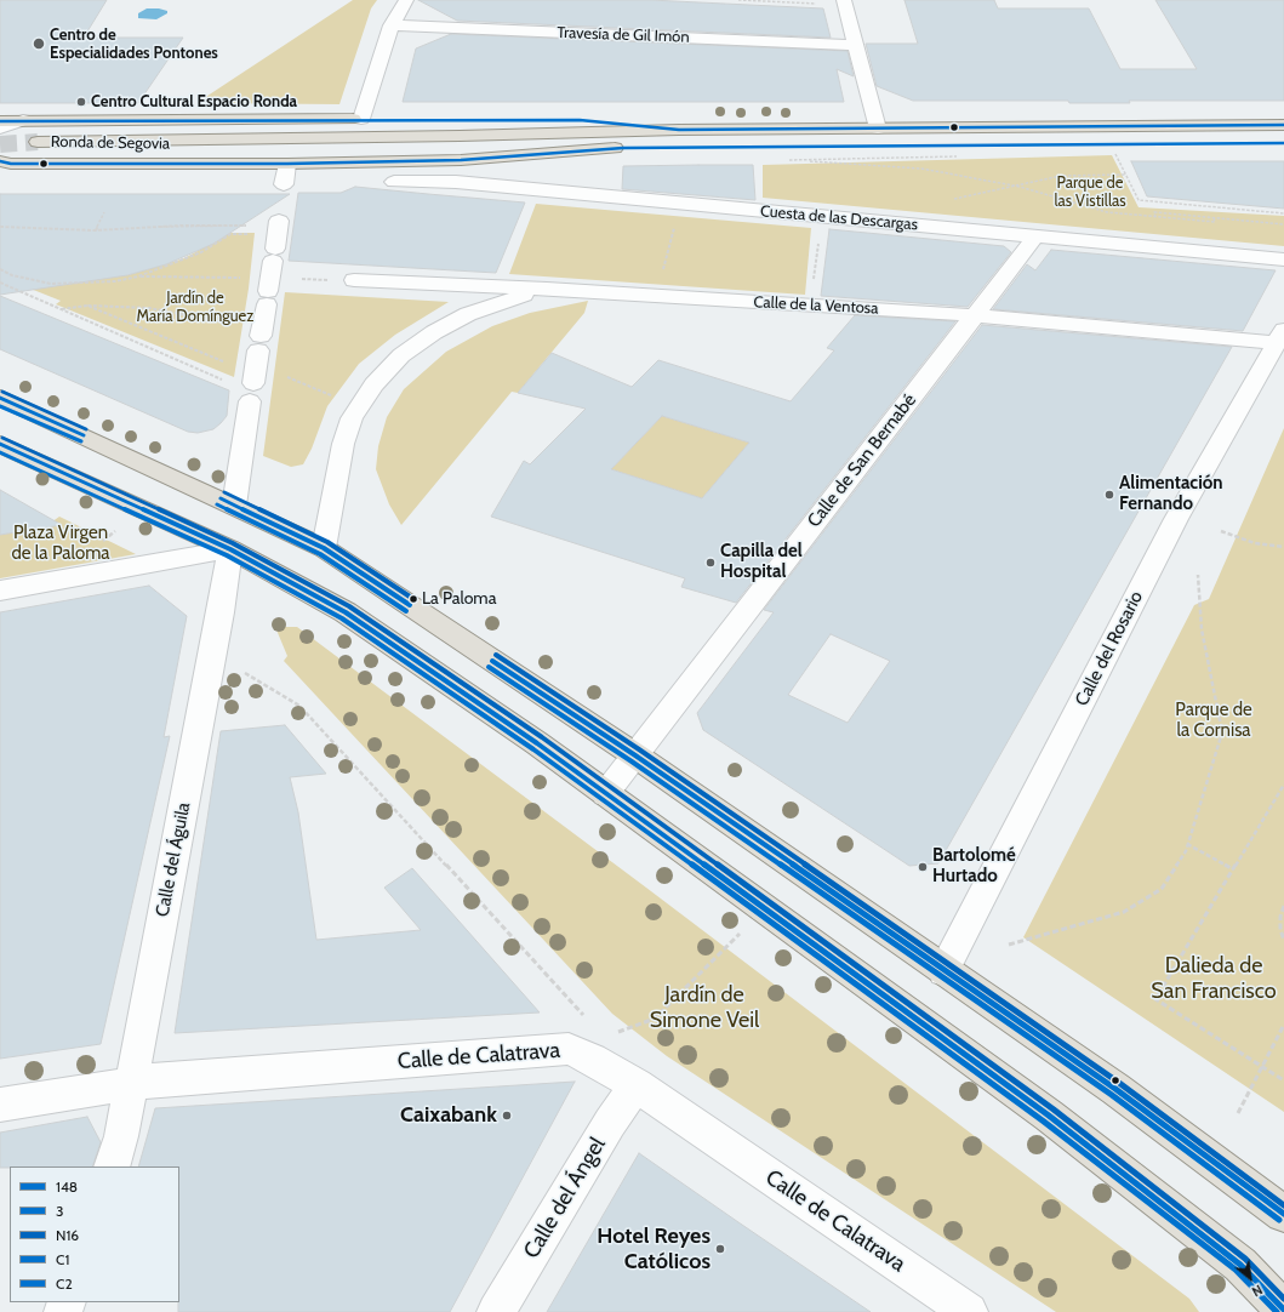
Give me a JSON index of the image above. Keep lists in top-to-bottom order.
{
  "streets": {
    "main road": ["Ronda de Segovia"],
    "street": [
      "Travesía de Gil Imón",
      "Cuesta de las Descargas",
      "Calle de la Ventosa",
      "Calle de San Bernabé",
      "Calle del Rosario",
      "Calle del Águila",
      "Calle de Calatrava",
      "Calle del Ángel"
    ]
  },
  "crossings": [
    ["Cuesta de las Descargas", "Calle de San Bernabé"],
    ["Calle de la Ventosa", "Calle de San Bernabé"],
    ["Calle de la Ventosa", "Calle del Rosario"],
    ["Calle del Águila", "Calle de Calatrava"],
    ["Calle de Calatrava", "Calle del Ángel"]
  ],
  "parks": [
    "Parque de las Vistillas",
    "Jardín de María Domínguez",
    "Plaza Virgen de la Paloma",
    "Parque de la Cornisa",
    "Dalieda de San Francisco",
    "Jardín de Simone Veil"
  ],
  "places": [
    "Centro de Especialidades Pontones",
    "Centro Cultural Espacio Ronda",
    "Alimentación Fernando",
    "Capilla del Hospital",
    "La Paloma",
    "Bartolomé Hurtado",
    "Caixabank",
    "Hotel Reyes Católicos"
  ],
  "lines": [
    "transit line C2",
    "transit line C1",
    "transit line N16",
    "transit line 148",
    "transit line 3"
  ],
  "legend": [
    "148",
    "3",
    "N16",
    "C1",
    "C2"
  ],
  "north": "bottom right"
}
